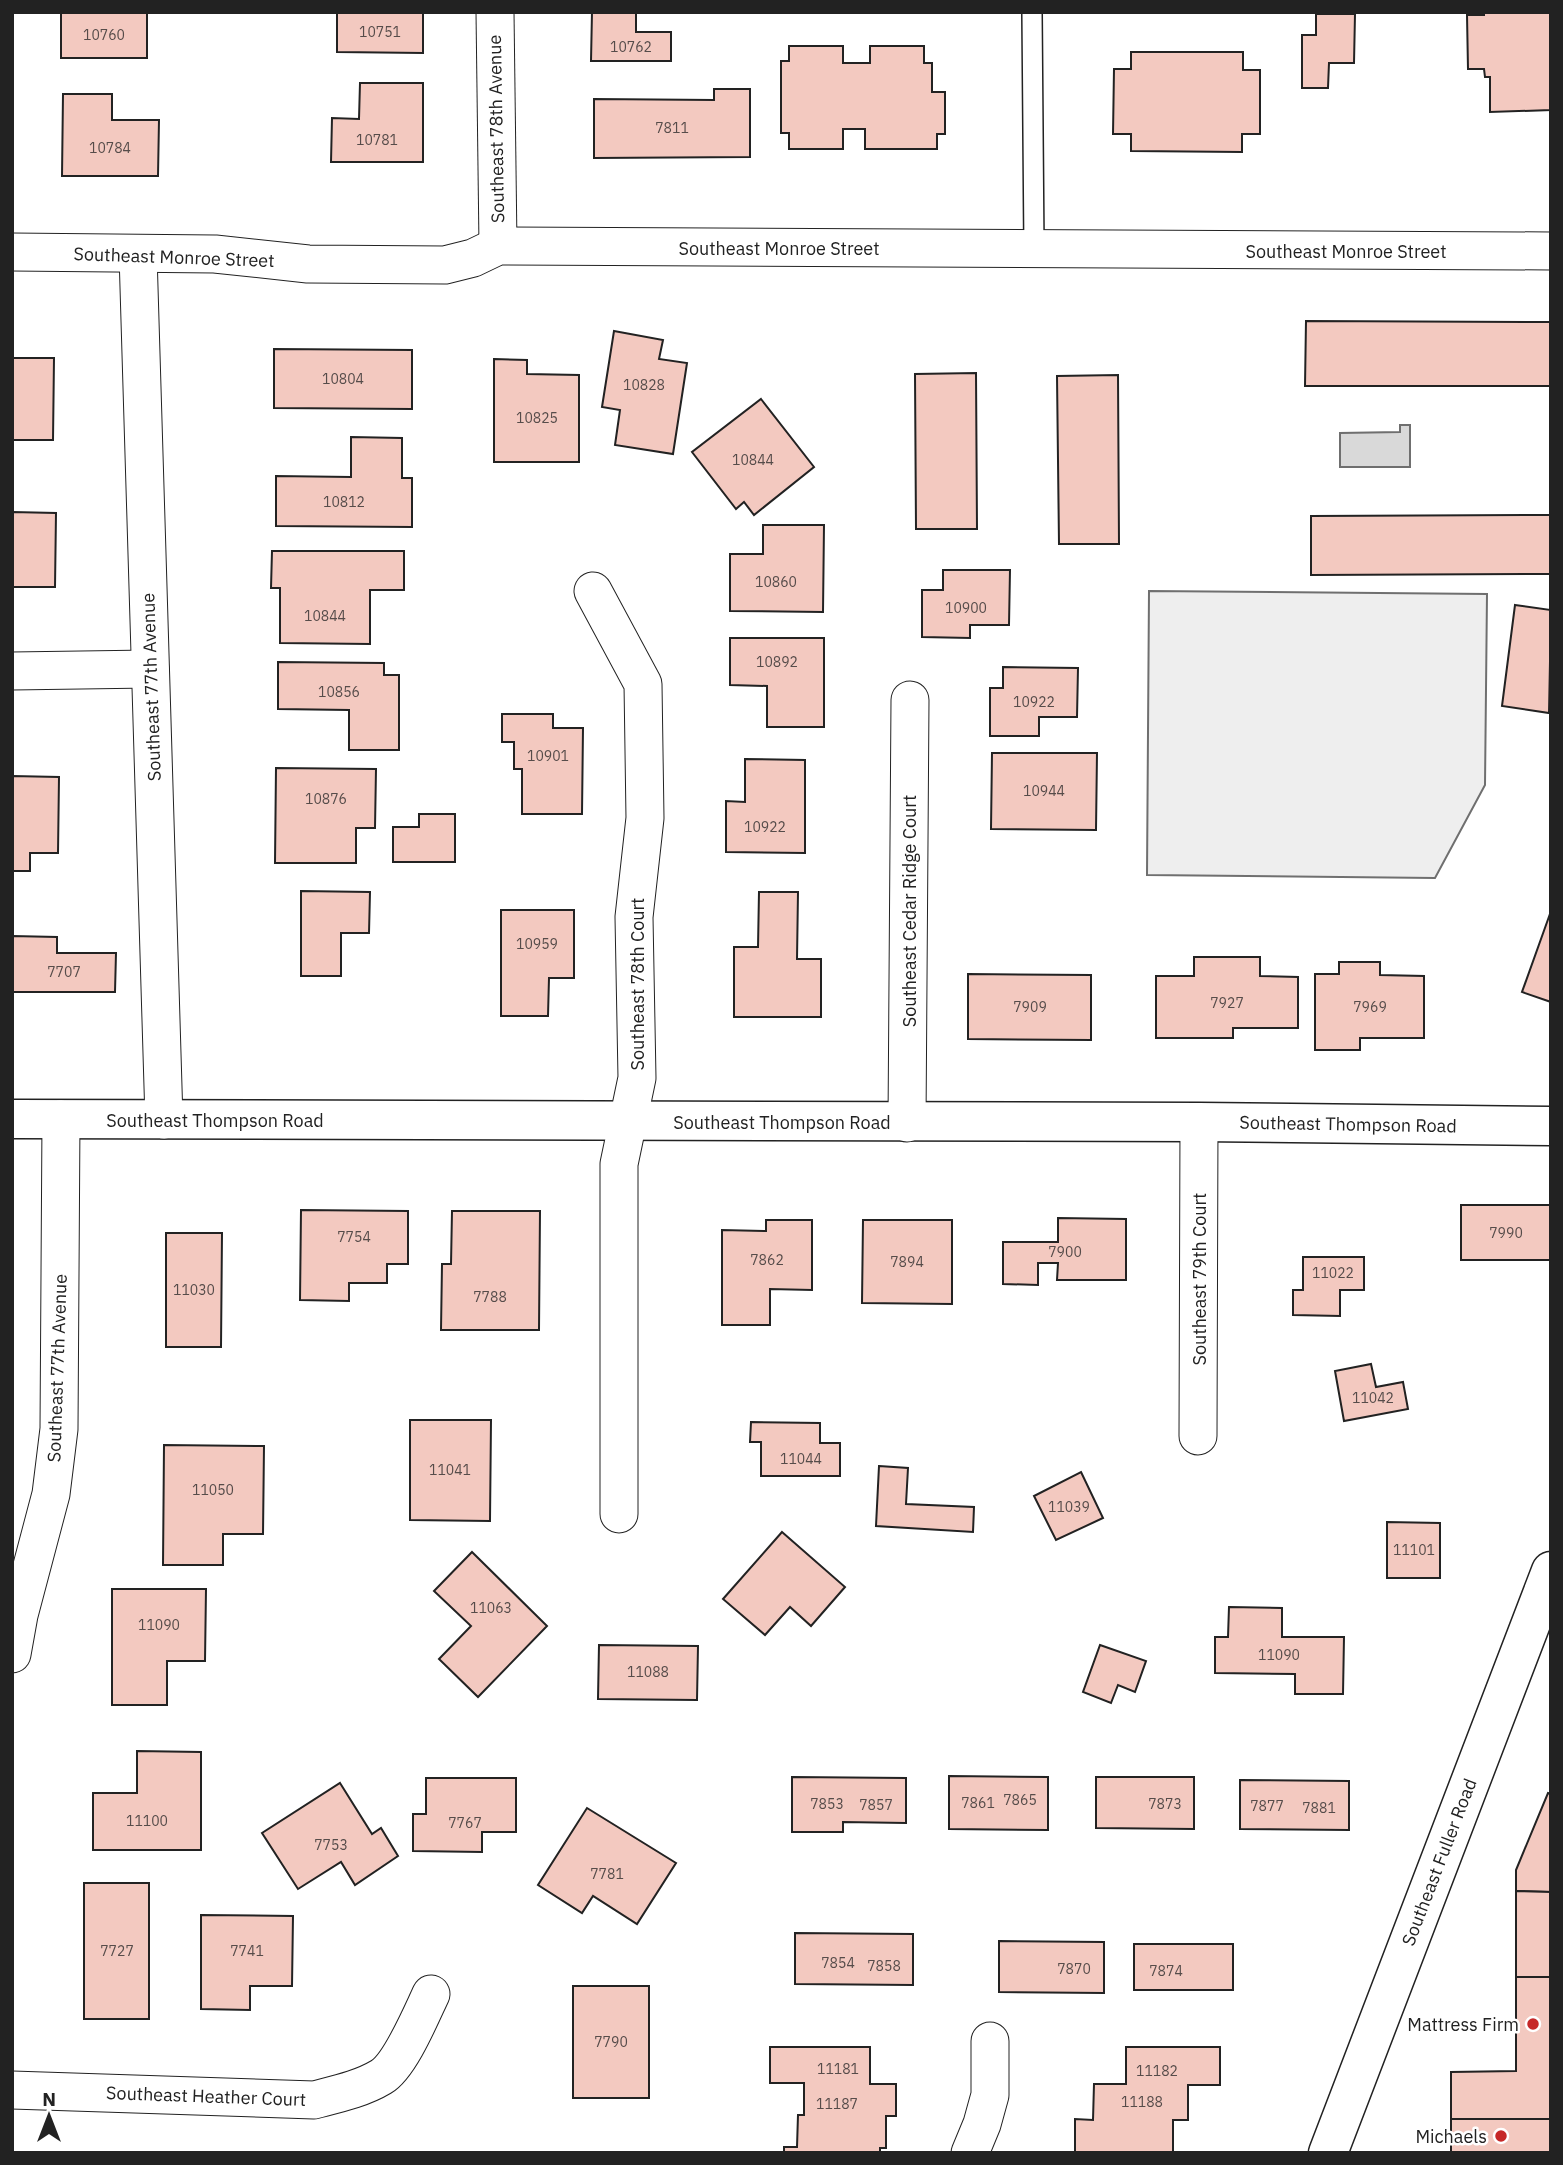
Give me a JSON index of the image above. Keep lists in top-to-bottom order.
{
  "streets": {
    "street": [
      "Southeast 78th Avenue",
      "Southeast Monroe Street",
      "Southeast 77th Avenue",
      "Southeast Cedar Ridge Court",
      "Southeast 78th Court",
      "Southeast Thompson Road",
      "Southeast 79th Court",
      "Southeast Fuller Road",
      "Southeast Heather Court"
    ]
  },
  "crossings": [
    ["Southeast 78th Avenue", "Southeast Monroe Street"],
    ["Southeast Monroe Street", "Southeast 77th Avenue"],
    ["Southeast 77th Avenue", "Southeast Thompson Road"],
    ["Southeast Cedar Ridge Court", "Southeast Thompson Road"],
    ["Southeast 78th Court", "Southeast Thompson Road"],
    ["Southeast Thompson Road", "Southeast 79th Court"]
  ],
  "places": ["Mattress Firm", "Michaels"],
  "house_numbers": [
    "10751",
    "10760",
    "10762",
    "7811",
    "10781",
    "10784",
    "10804",
    "10828",
    "10825",
    "10844",
    "10812",
    "10860",
    "10900",
    "10844",
    "10892",
    "10856",
    "10922",
    "10901",
    "10944",
    "10876",
    "10922",
    "10959",
    "7707",
    "7927",
    "7909",
    "7969",
    "7990",
    "7754",
    "7900",
    "7862",
    "7894",
    "11022",
    "11030",
    "7788",
    "11042",
    "11044",
    "11041",
    "11050",
    "11039",
    "11101",
    "11063",
    "11090",
    "11090",
    "11088",
    "7865",
    "7861",
    "7853",
    "7873",
    "7857",
    "7877",
    "7881",
    "11100",
    "7767",
    "7753",
    "7781",
    "7727",
    "7741",
    "7854",
    "7858",
    "7870",
    "7874",
    "7790",
    "11181",
    "11182",
    "11188",
    "11187"
  ],
  "north": "top"
}
